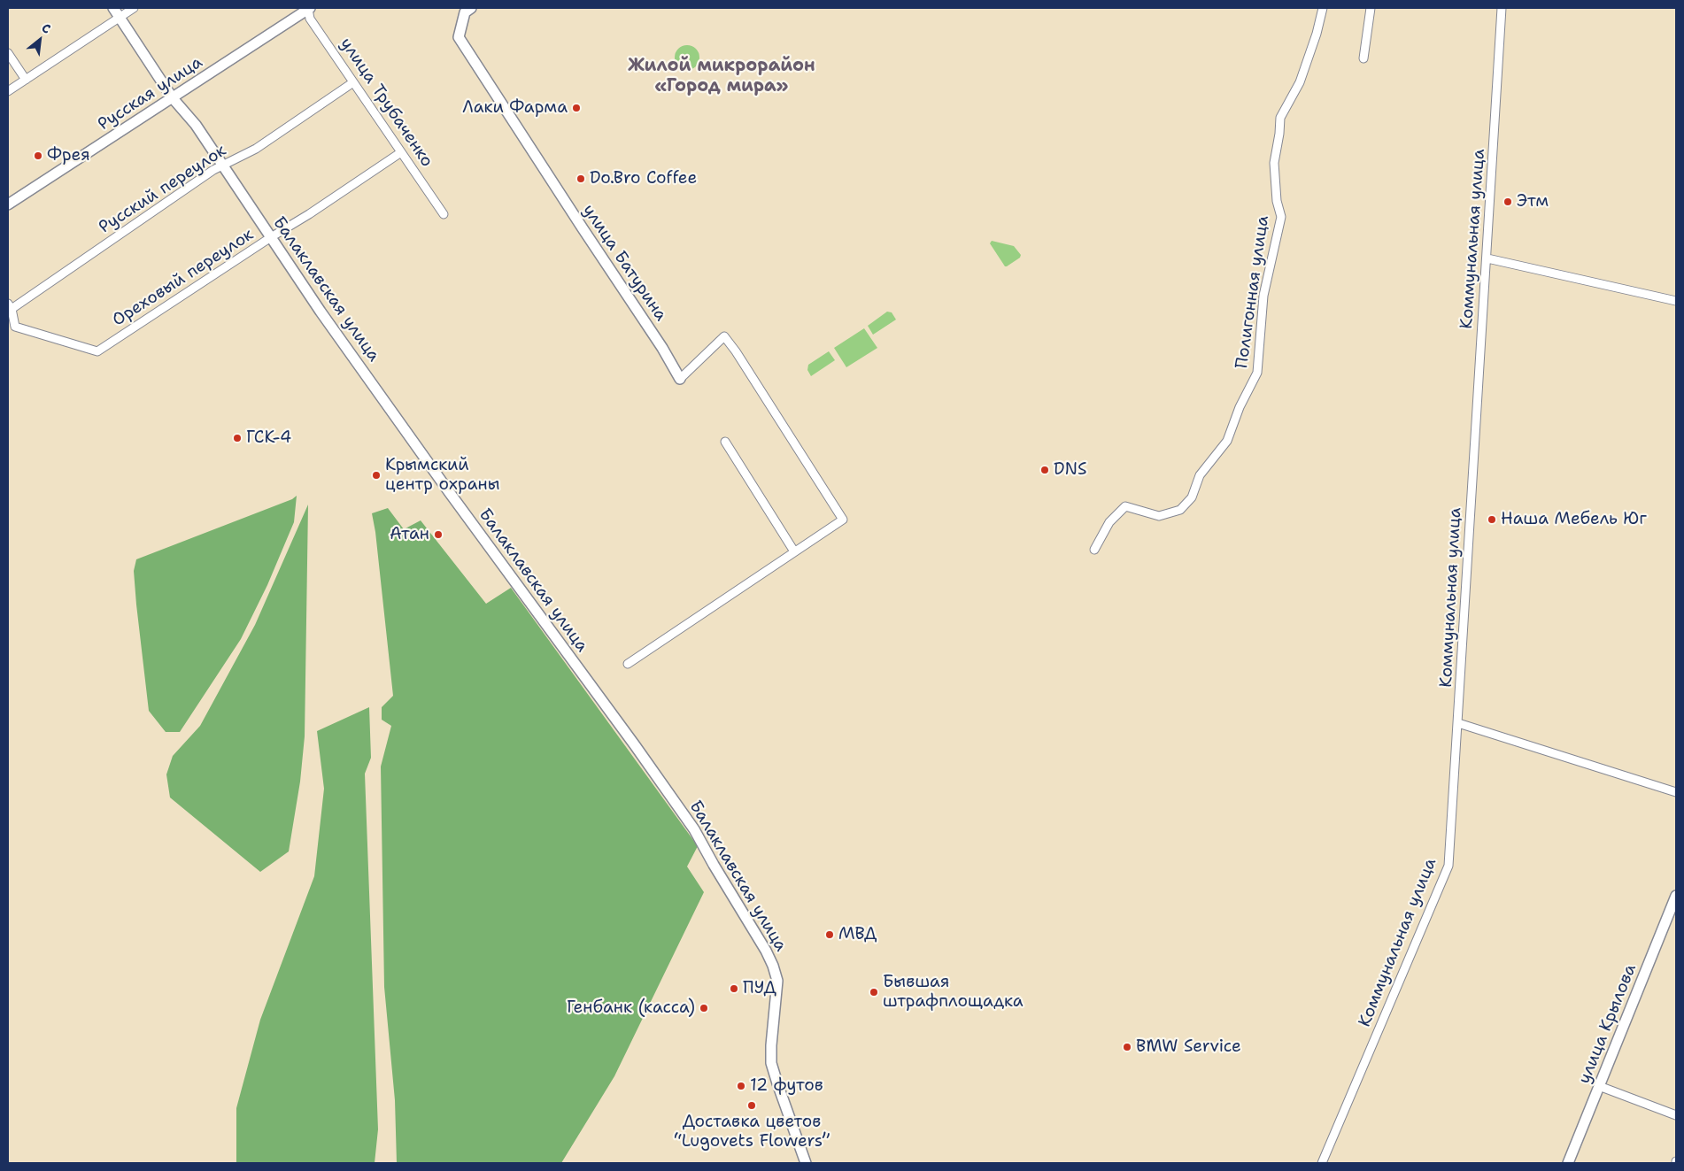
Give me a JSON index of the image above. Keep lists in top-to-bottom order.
{
  "streets": {
    "main road": [
      "Русская улица",
      "улица Батурина",
      "Балаклавская улица",
      "улица Крылова"
    ],
    "street": [
      "улица Трубаченко",
      "Русский переулок",
      "Коммунальная улица",
      "Ореховый переулок",
      "Полигонная улица"
    ]
  },
  "crossings": [
    ["Русская улица", "улица Трубаченко"],
    ["Русская улица", "Балаклавская улица"],
    ["улица Трубаченко", "Русский переулок"],
    ["улица Трубаченко", "Ореховый переулок"],
    ["Русский переулок", "Ореховый переулок"],
    ["Русский переулок", "Балаклавская улица"],
    ["Ореховый переулок", "Балаклавская улица"]
  ],
  "districts": ["Жилой микрорайон «Город мира»"],
  "places": [
    "Лаки Фарма",
    "Фрея",
    "Do.Bro Coffee",
    "Этм",
    "ГСК-4",
    "DNS",
    "Крымский центр охраны",
    "Наша Мебель Юг",
    "Атан",
    "МВД",
    "ПУД",
    "Бывшая штрафплощадка",
    "Генбанк (касса)",
    "BMW Service",
    "12 футов",
    "Доставка цветов “Lugovets Flowers”"
  ],
  "north": "top right"
}
